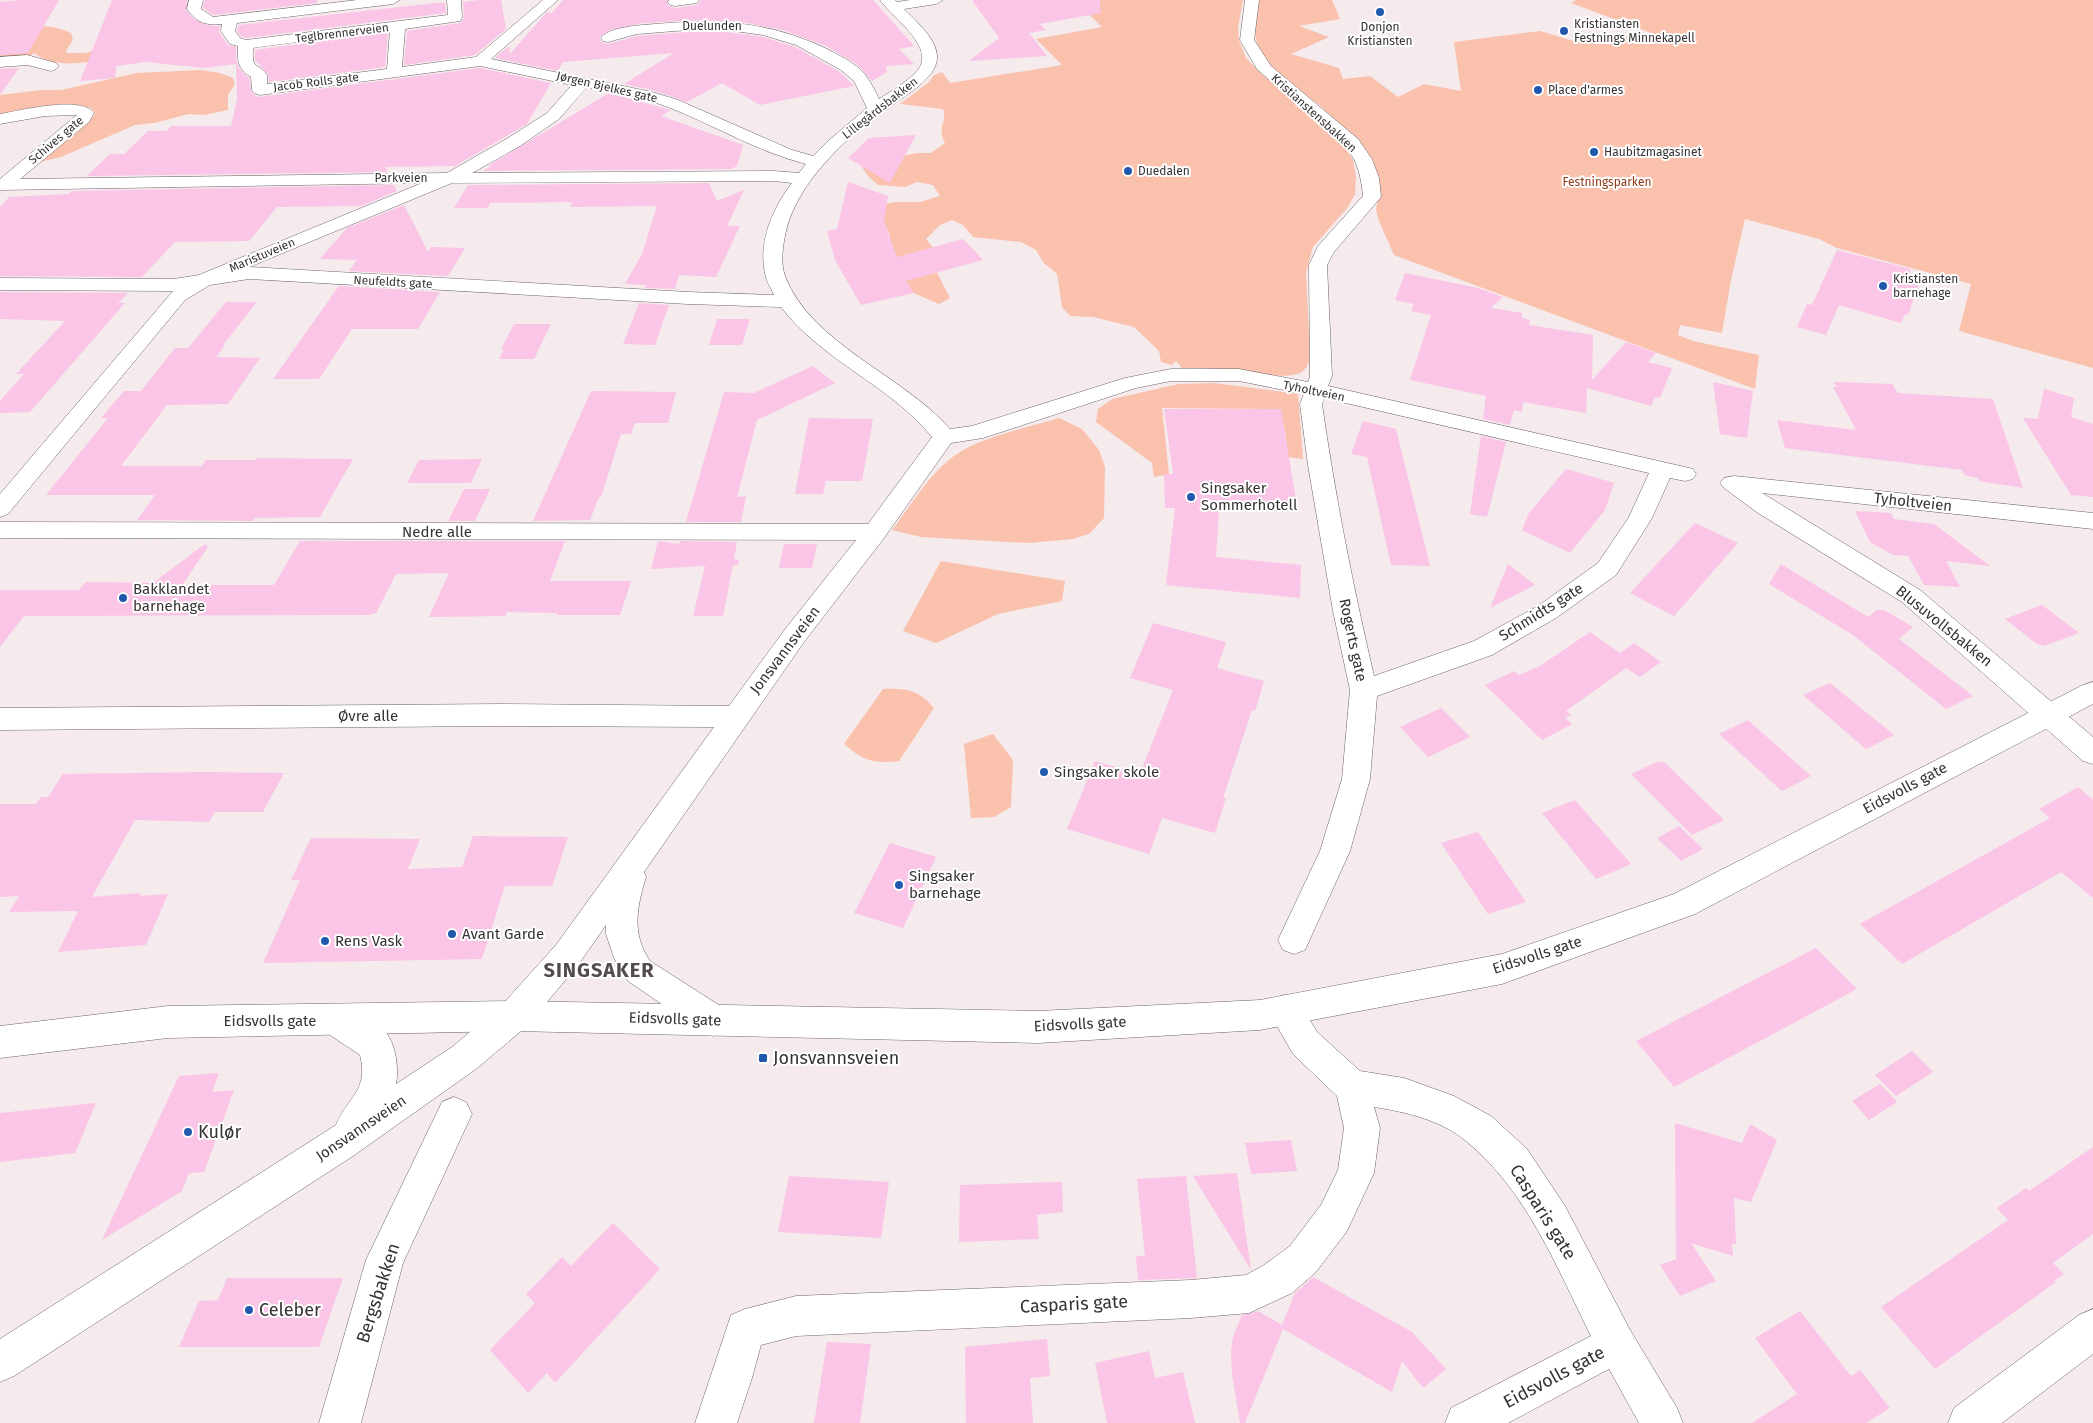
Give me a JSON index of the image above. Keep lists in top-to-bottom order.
{
  "streets": {
    "street": [
      "Duelunden",
      "Teglbrennerveien",
      "Jacob Rolls gate",
      "Jørgen Bjelkes gate",
      "Lillegårdsbakken",
      "Kristianstensbakken",
      "Schives gate",
      "Parkveien",
      "Maristuveien",
      "Neufeldts gate",
      "Tyholtveien",
      "Nedre alle",
      "Schmidts gate",
      "Blusuvollsbakken",
      "Rogerts gate",
      "Jonsvannsveien",
      "Øvre alle",
      "Eidsvolls gate",
      "Casparis gate",
      "Bergsbakken"
    ]
  },
  "crossings": [
    ["Duelunden", "Lillegårdsbakken"],
    ["Teglbrennerveien", "Jacob Rolls gate"],
    ["Jacob Rolls gate", "Jørgen Bjelkes gate"],
    ["Jørgen Bjelkes gate", "Lillegårdsbakken"],
    ["Jørgen Bjelkes gate", "Maristuveien"],
    ["Lillegårdsbakken", "Parkveien"],
    ["Lillegårdsbakken", "Neufeldts gate"],
    ["Lillegårdsbakken", "Tyholtveien"],
    ["Lillegårdsbakken", "Jonsvannsveien"],
    ["Kristianstensbakken", "Tyholtveien"],
    ["Kristianstensbakken", "Rogerts gate"],
    ["Schives gate", "Parkveien"],
    ["Parkveien", "Maristuveien"],
    ["Maristuveien", "Neufeldts gate"],
    ["Tyholtveien", "Schmidts gate"],
    ["Tyholtveien", "Blusuvollsbakken"],
    ["Tyholtveien", "Rogerts gate"],
    ["Tyholtveien", "Jonsvannsveien"],
    ["Nedre alle", "Jonsvannsveien"],
    ["Schmidts gate", "Rogerts gate"],
    ["Blusuvollsbakken", "Eidsvolls gate"],
    ["Jonsvannsveien", "Øvre alle"],
    ["Jonsvannsveien", "Eidsvolls gate"],
    ["Eidsvolls gate", "Casparis gate"]
  ],
  "districts": ["SINGSAKER"],
  "parks": ["Festningsparken"],
  "places": {
    "other": [
      "Donjon Kristiansten",
      "Kristiansten Festnings Minnekapell",
      "Place d'armes",
      "Haubitzmagasinet",
      "Duedalen",
      "Kristiansten barnehage",
      "Singsaker Sommerhotell",
      "Bakklandet barnehage",
      "Singsaker skole",
      "Singsaker barnehage",
      "Avant Garde",
      "Rens Vask",
      "Kulør",
      "Celeber"
    ],
    "transit": ["Jonsvannsveien"]
  }
}
